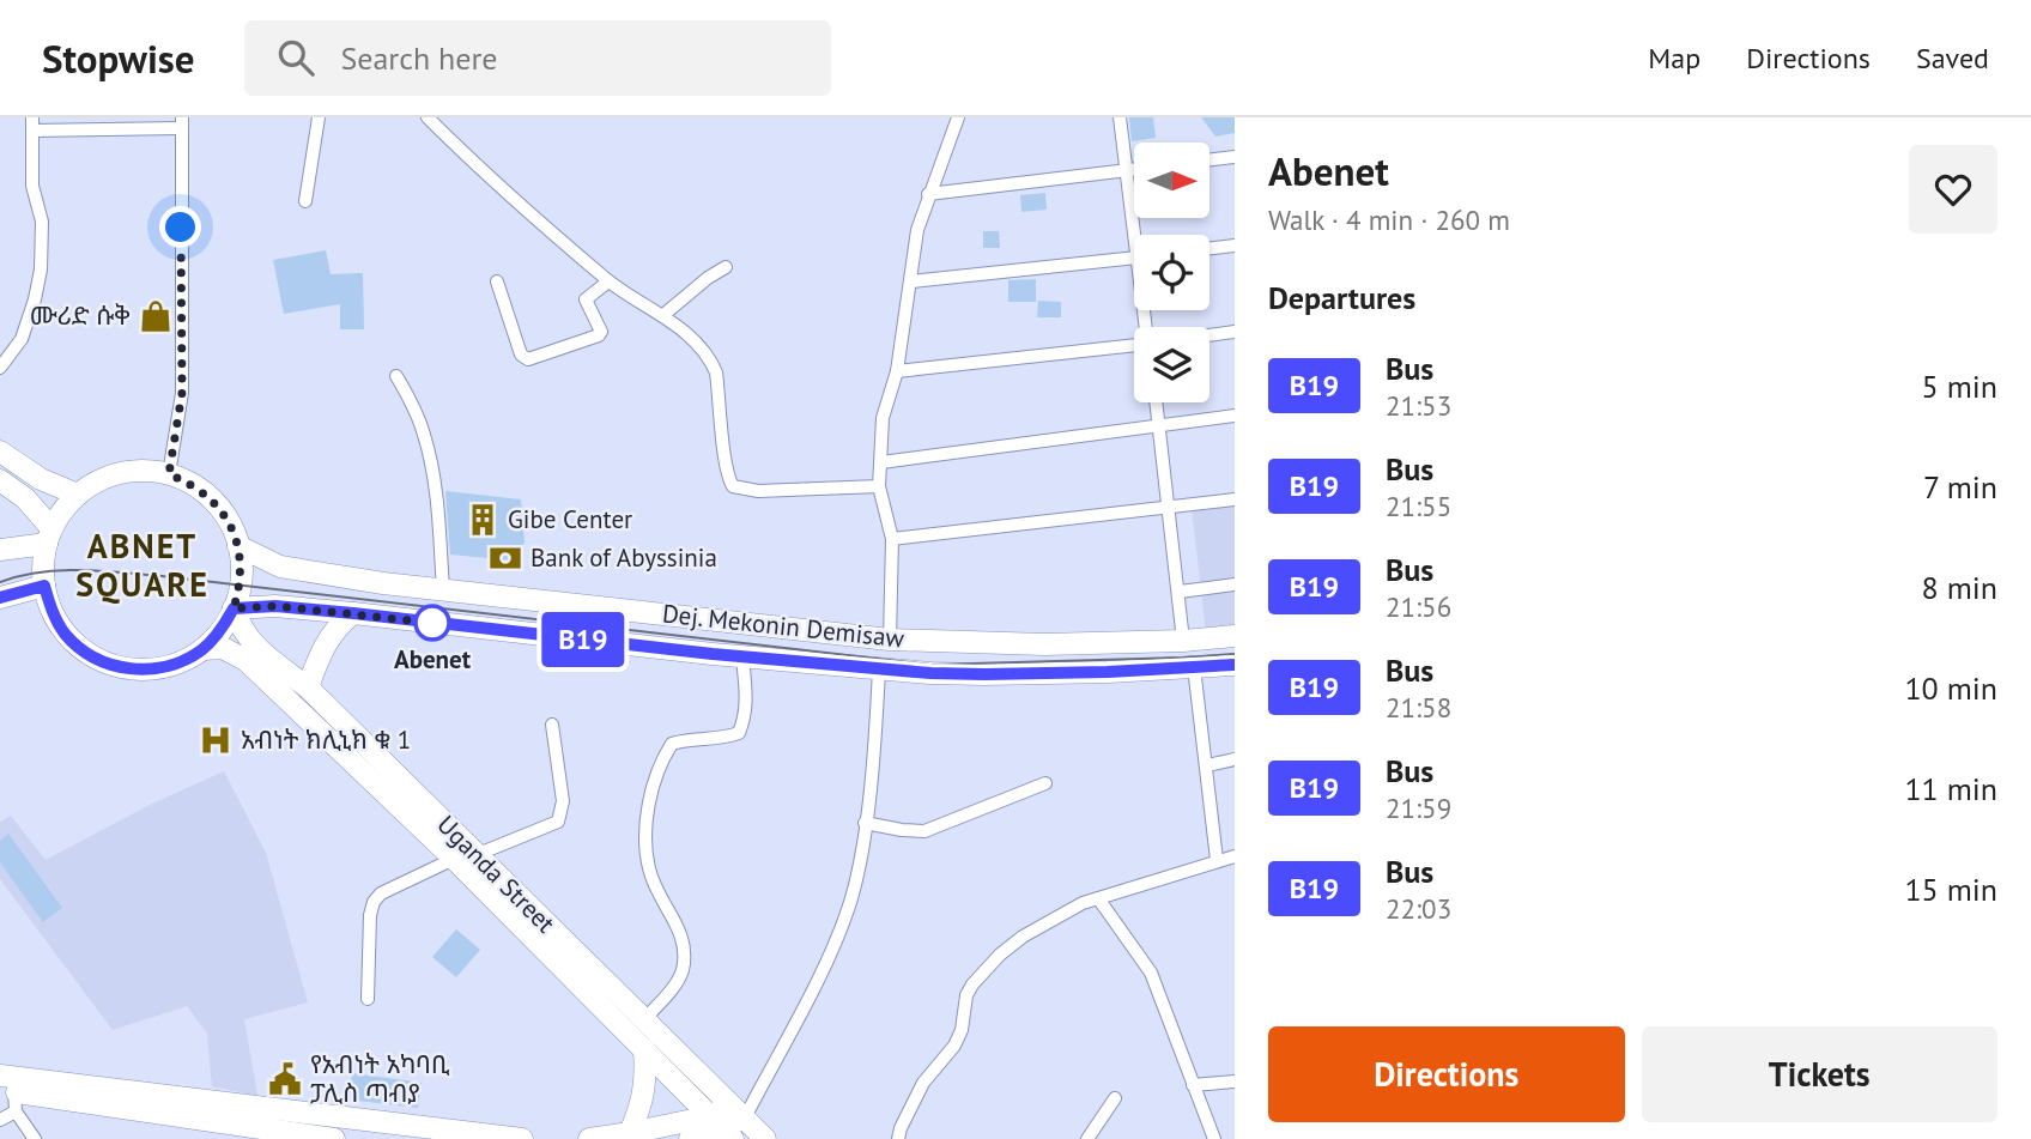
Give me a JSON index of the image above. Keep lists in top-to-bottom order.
{
  "streets": {
    "main road": ["Dej. Mekonin Demisaw", "Uganda Street"]
  },
  "crossings": [
    ["Dej. Mekonin Demisaw", "Uganda Street"]
  ],
  "districts": ["ABNET SQUARE"],
  "places": {
    "shop": ["ሙሪድ ሱቅ"],
    "building": ["Gibe Center"],
    "bank": ["Bank of Abyssinia"],
    "other": ["Abenet"],
    "hospital": ["አብነት ክሊኒክ ቁ 1"],
    "public building": ["የአብነት አካባቢ ፓሊስ ጣብያ"]
  },
  "lines": ["bus line B19"],
  "north": "right",
  "page": {
    "header": "Stopwise",
    "search": "Search here",
    "nav": ["Map", "Directions", "Saved"],
    "on_map": "B19",
    "heading": [
      ["Abenet", "Walk · 4 min · 260 m"],
      "Departures"
    ],
    "list": [
      {
        "mark": "B19",
        "name": "Bus",
        "note": "21:53",
        "value": "5 min"
      },
      {
        "mark": "B19",
        "name": "Bus",
        "note": "21:55",
        "value": "7 min"
      },
      {
        "mark": "B19",
        "name": "Bus",
        "note": "21:56",
        "value": "8 min"
      },
      {
        "mark": "B19",
        "name": "Bus",
        "note": "21:58",
        "value": "10 min"
      },
      {
        "mark": "B19",
        "name": "Bus",
        "note": "21:59",
        "value": "11 min"
      },
      {
        "mark": "B19",
        "name": "Bus",
        "note": "22:03",
        "value": "15 min"
      }
    ],
    "buttons": ["Directions", "Tickets"]
  }
}
